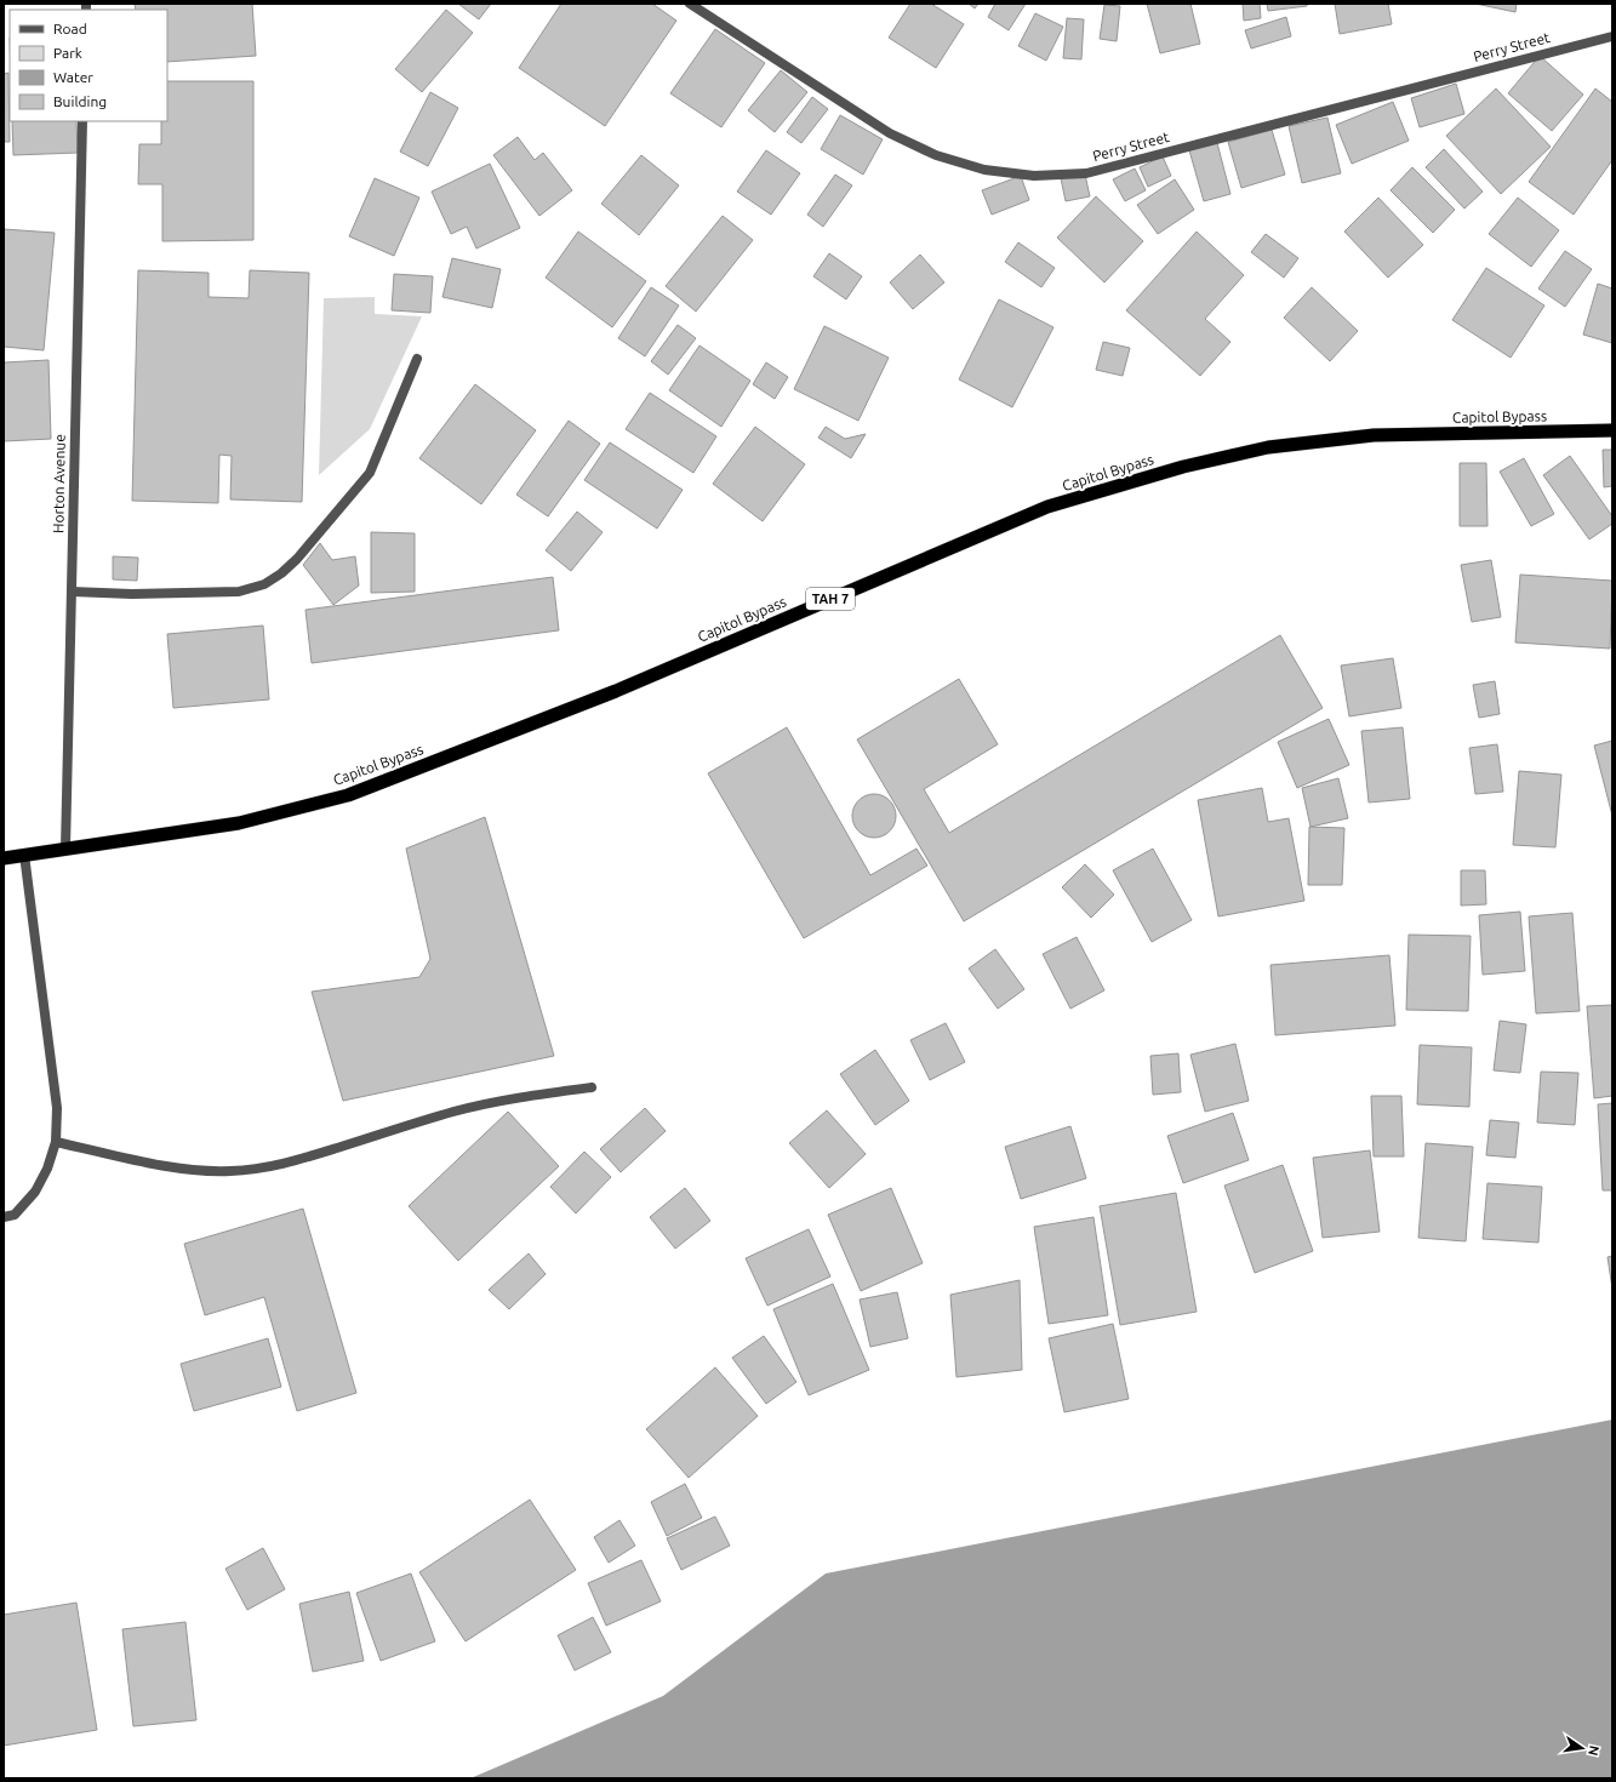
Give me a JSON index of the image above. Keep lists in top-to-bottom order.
{
  "streets": {
    "highway": ["Capitol Bypass", "TAH 7"],
    "street": ["Perry Street", "Horton Avenue"]
  },
  "crossings": [
    ["Capitol Bypass", "Horton Avenue"]
  ],
  "legend": [
    "Road",
    "Park",
    "Water",
    "Building"
  ],
  "north": "right"
}
